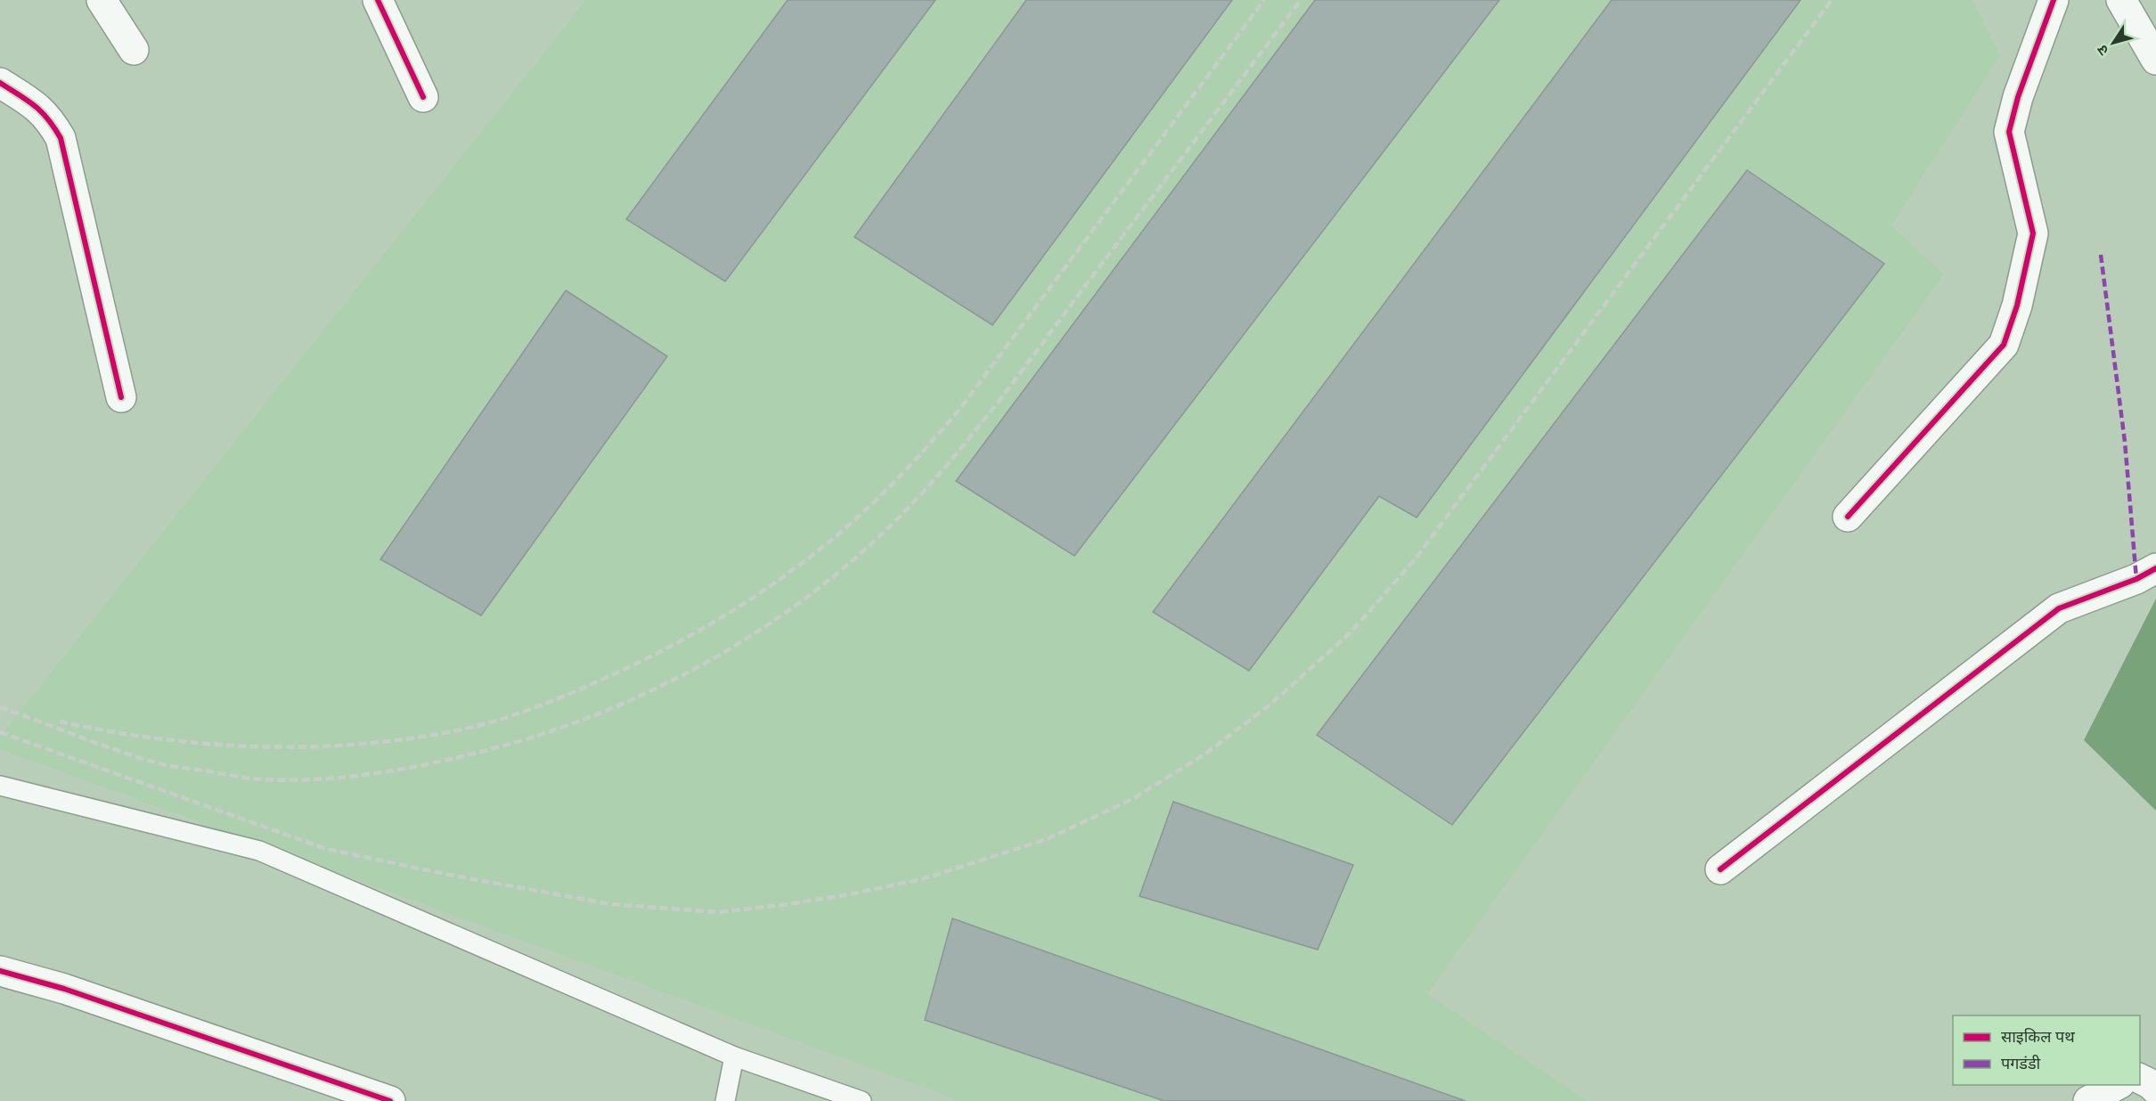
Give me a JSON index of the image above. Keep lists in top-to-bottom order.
{
  "legend": ["साइकिल पथ", "पगडंडी"],
  "north": "bottom left"
}
